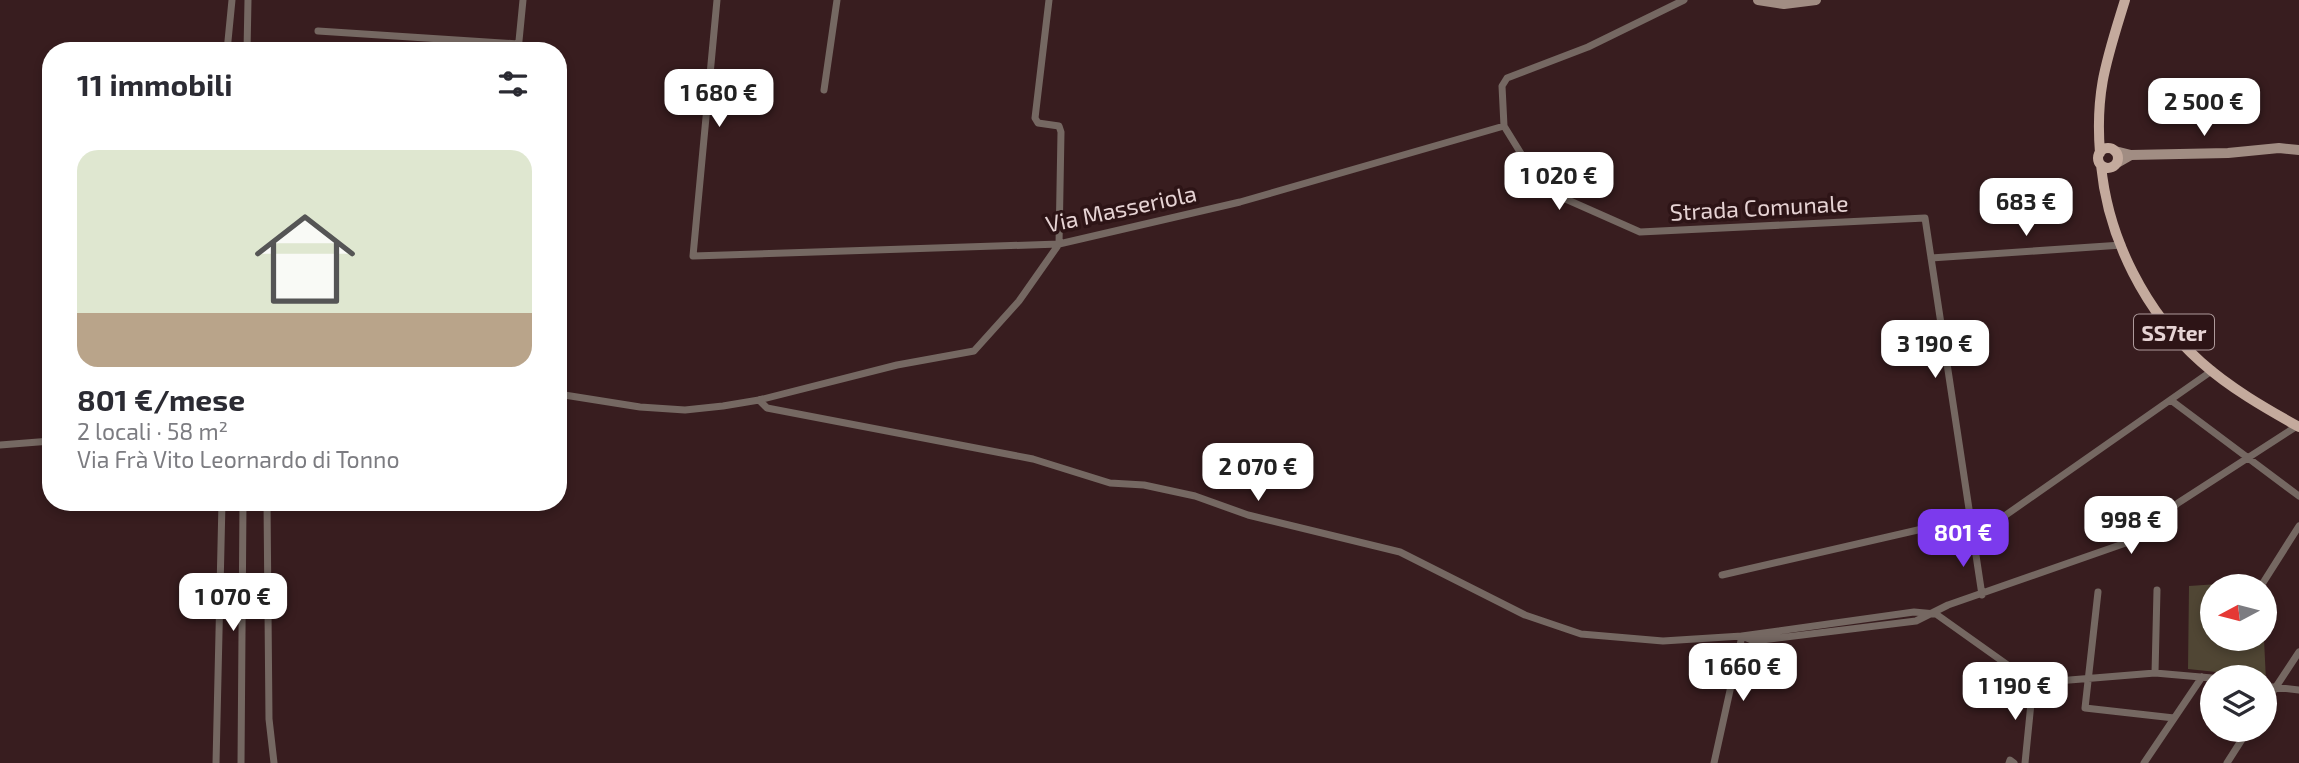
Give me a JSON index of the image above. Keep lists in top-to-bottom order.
{
  "streets": {
    "main road": ["SS7ter"],
    "street": ["Strada Comunale", "Via Masseriola"]
  },
  "crossings": [
    ["Strada Comunale", "Via Masseriola"]
  ],
  "north": "left",
  "page": {
    "heading": "11 immobili",
    "price": [
      "1 680 €",
      "2 500 €",
      "1 020 €",
      "683 €",
      "3 190 €",
      "2 070 €",
      "998 €",
      "801 €",
      "1 070 €",
      "1 660 €",
      "1 190 €"
    ],
    "list": [
      {
        "name": "801 €/mese",
        "note": "2 locali · 58 m² · Via Frà Vito Leornardo di Tonno"
      }
    ]
  }
}
